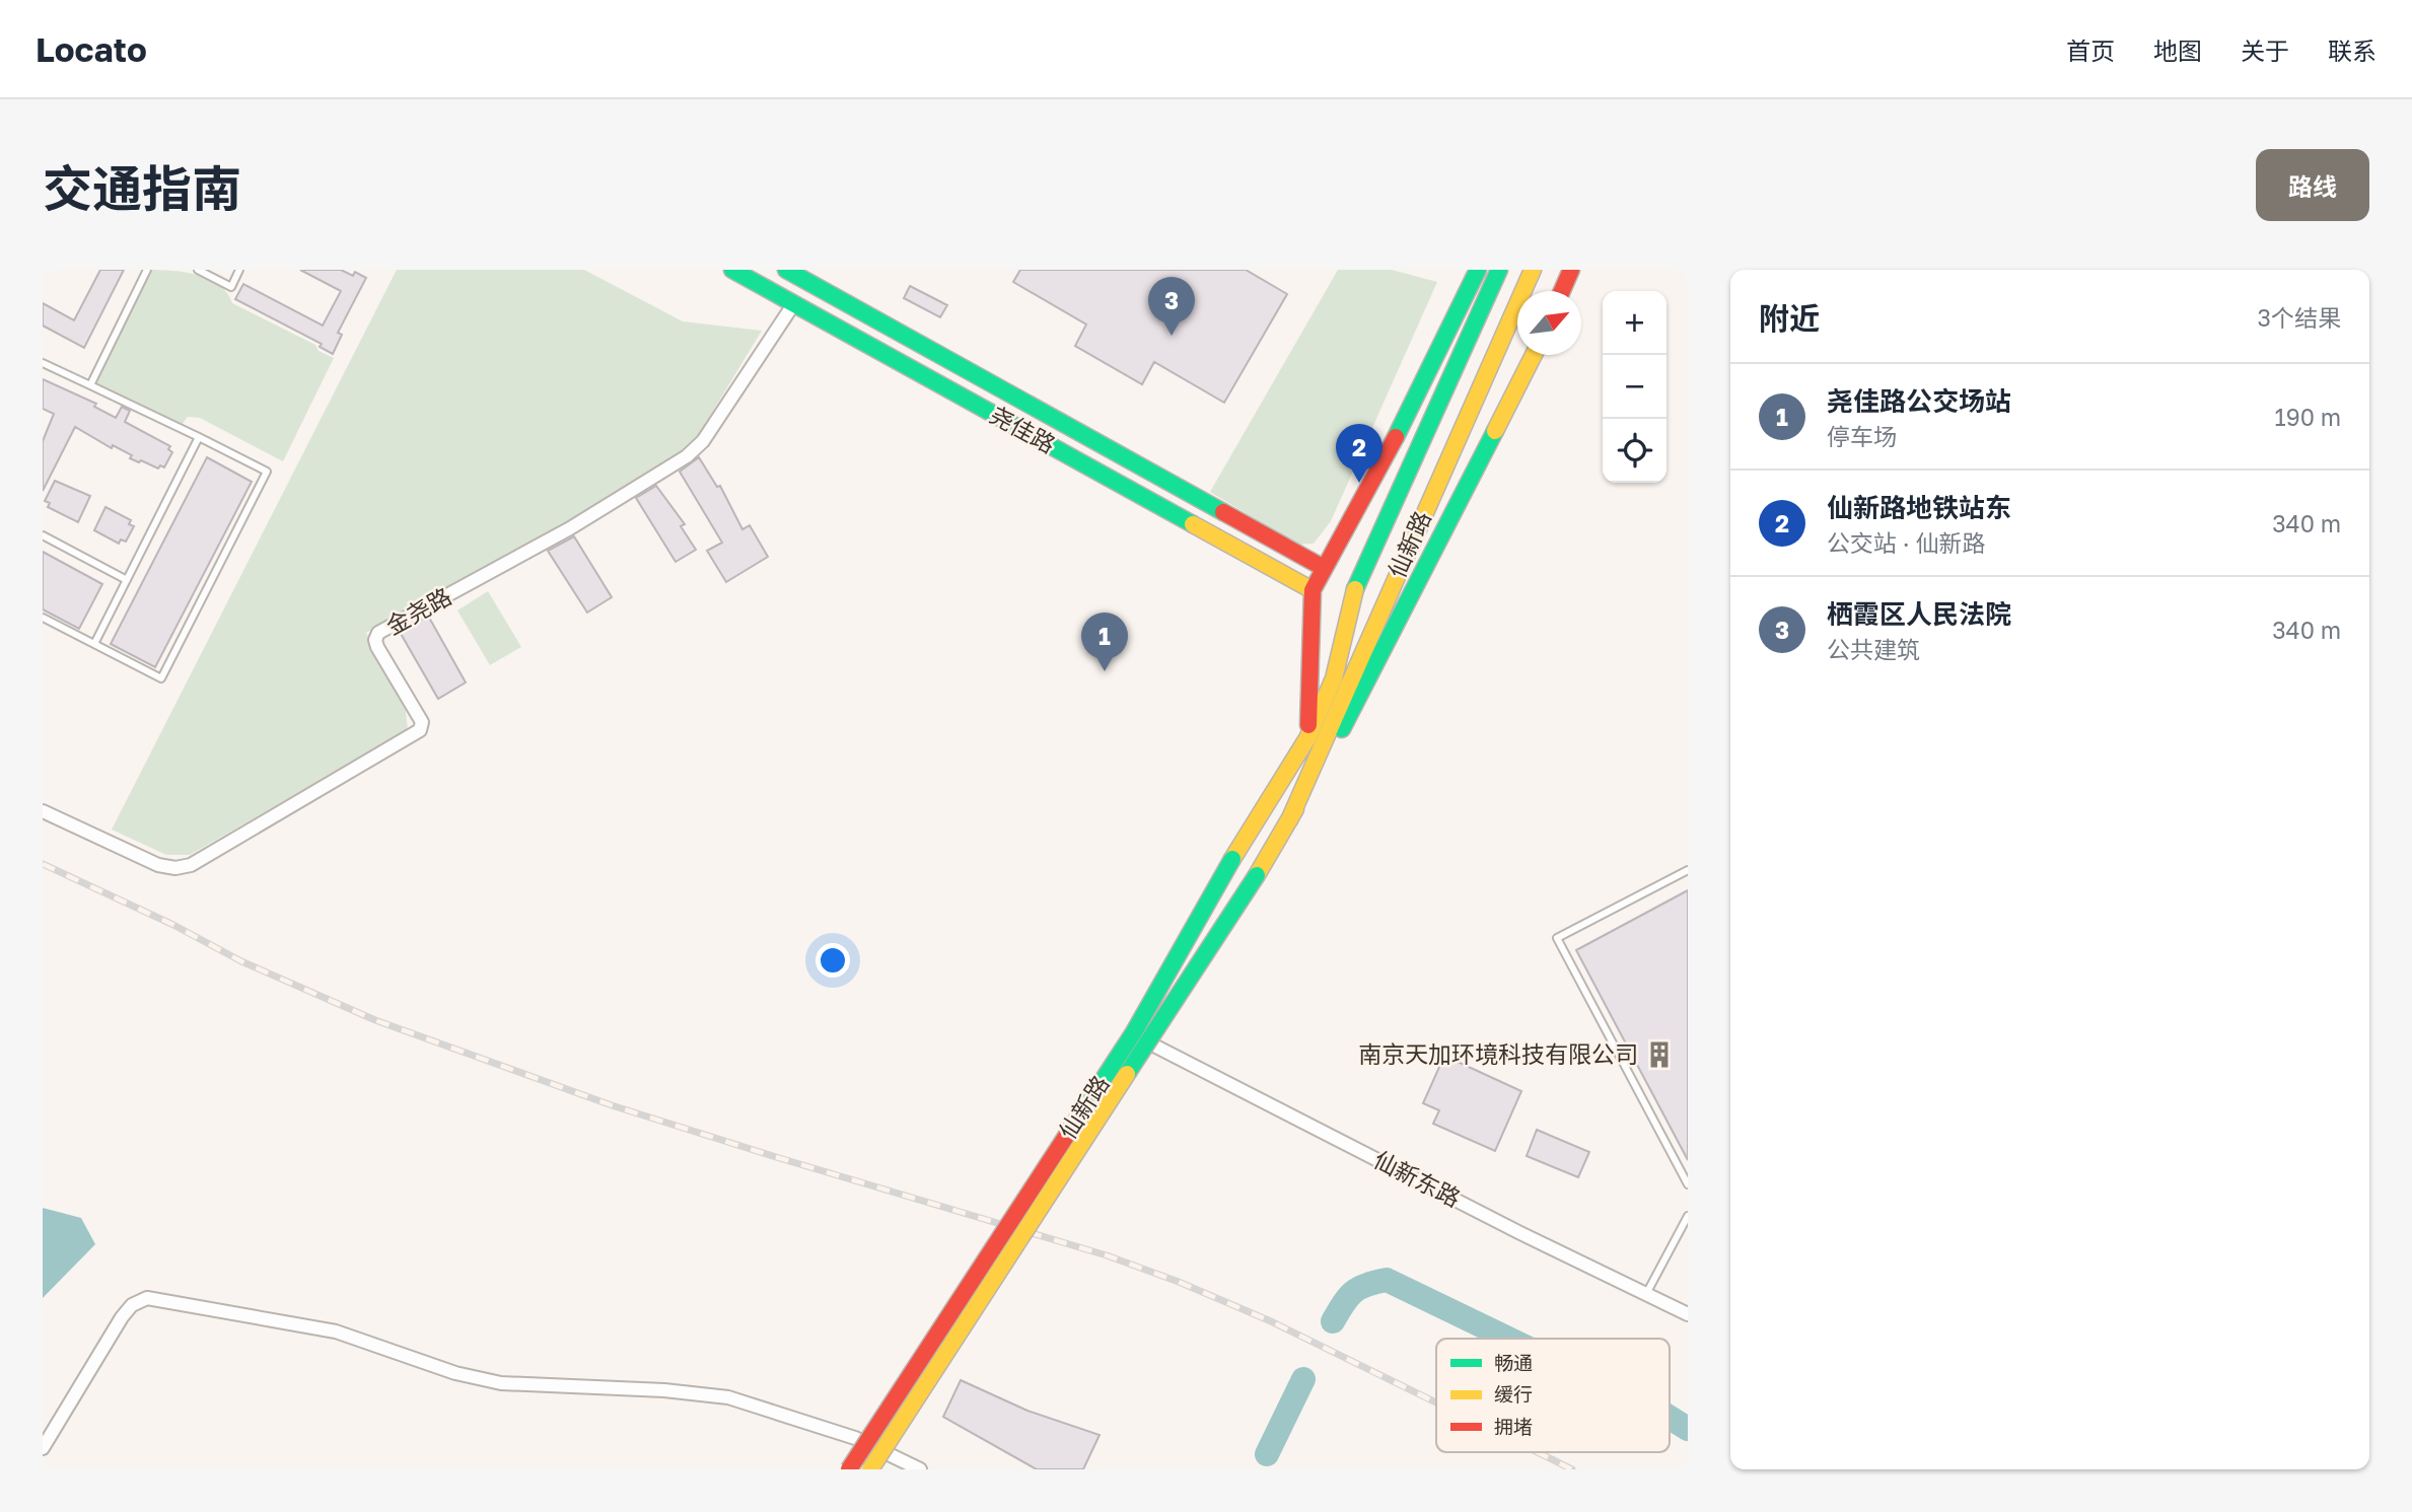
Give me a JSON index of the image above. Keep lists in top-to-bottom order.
{
  "streets": {
    "main road": ["尧佳路", "仙新路"],
    "street": ["金尧路", "仙新东路"]
  },
  "crossings": [
    ["尧佳路", "仙新路"],
    ["尧佳路", "金尧路"],
    ["仙新路", "仙新东路"]
  ],
  "places": {
    "building": ["南京天加环境科技有限公司"]
  },
  "legend": ["畅通", "缓行", "拥堵"],
  "north": "top right",
  "page": {
    "header": "Locato",
    "nav": [
      "首页",
      "地图",
      "关于",
      "联系"
    ],
    "title": "交通指南",
    "buttons": "路线",
    "heading": ["附近", "3个结果"],
    "pins": ["3", "2", "1"],
    "map_buttons": ["+", "−"],
    "list": [
      {
        "mark": "1",
        "name": "尧佳路公交场站",
        "note": "停车场",
        "value": "190 m"
      },
      {
        "mark": "2",
        "name": "仙新路地铁站东",
        "note": "公交站 · 仙新路",
        "value": "340 m"
      },
      {
        "mark": "3",
        "name": "栖霞区人民法院",
        "note": "公共建筑",
        "value": "340 m"
      }
    ]
  }
}
